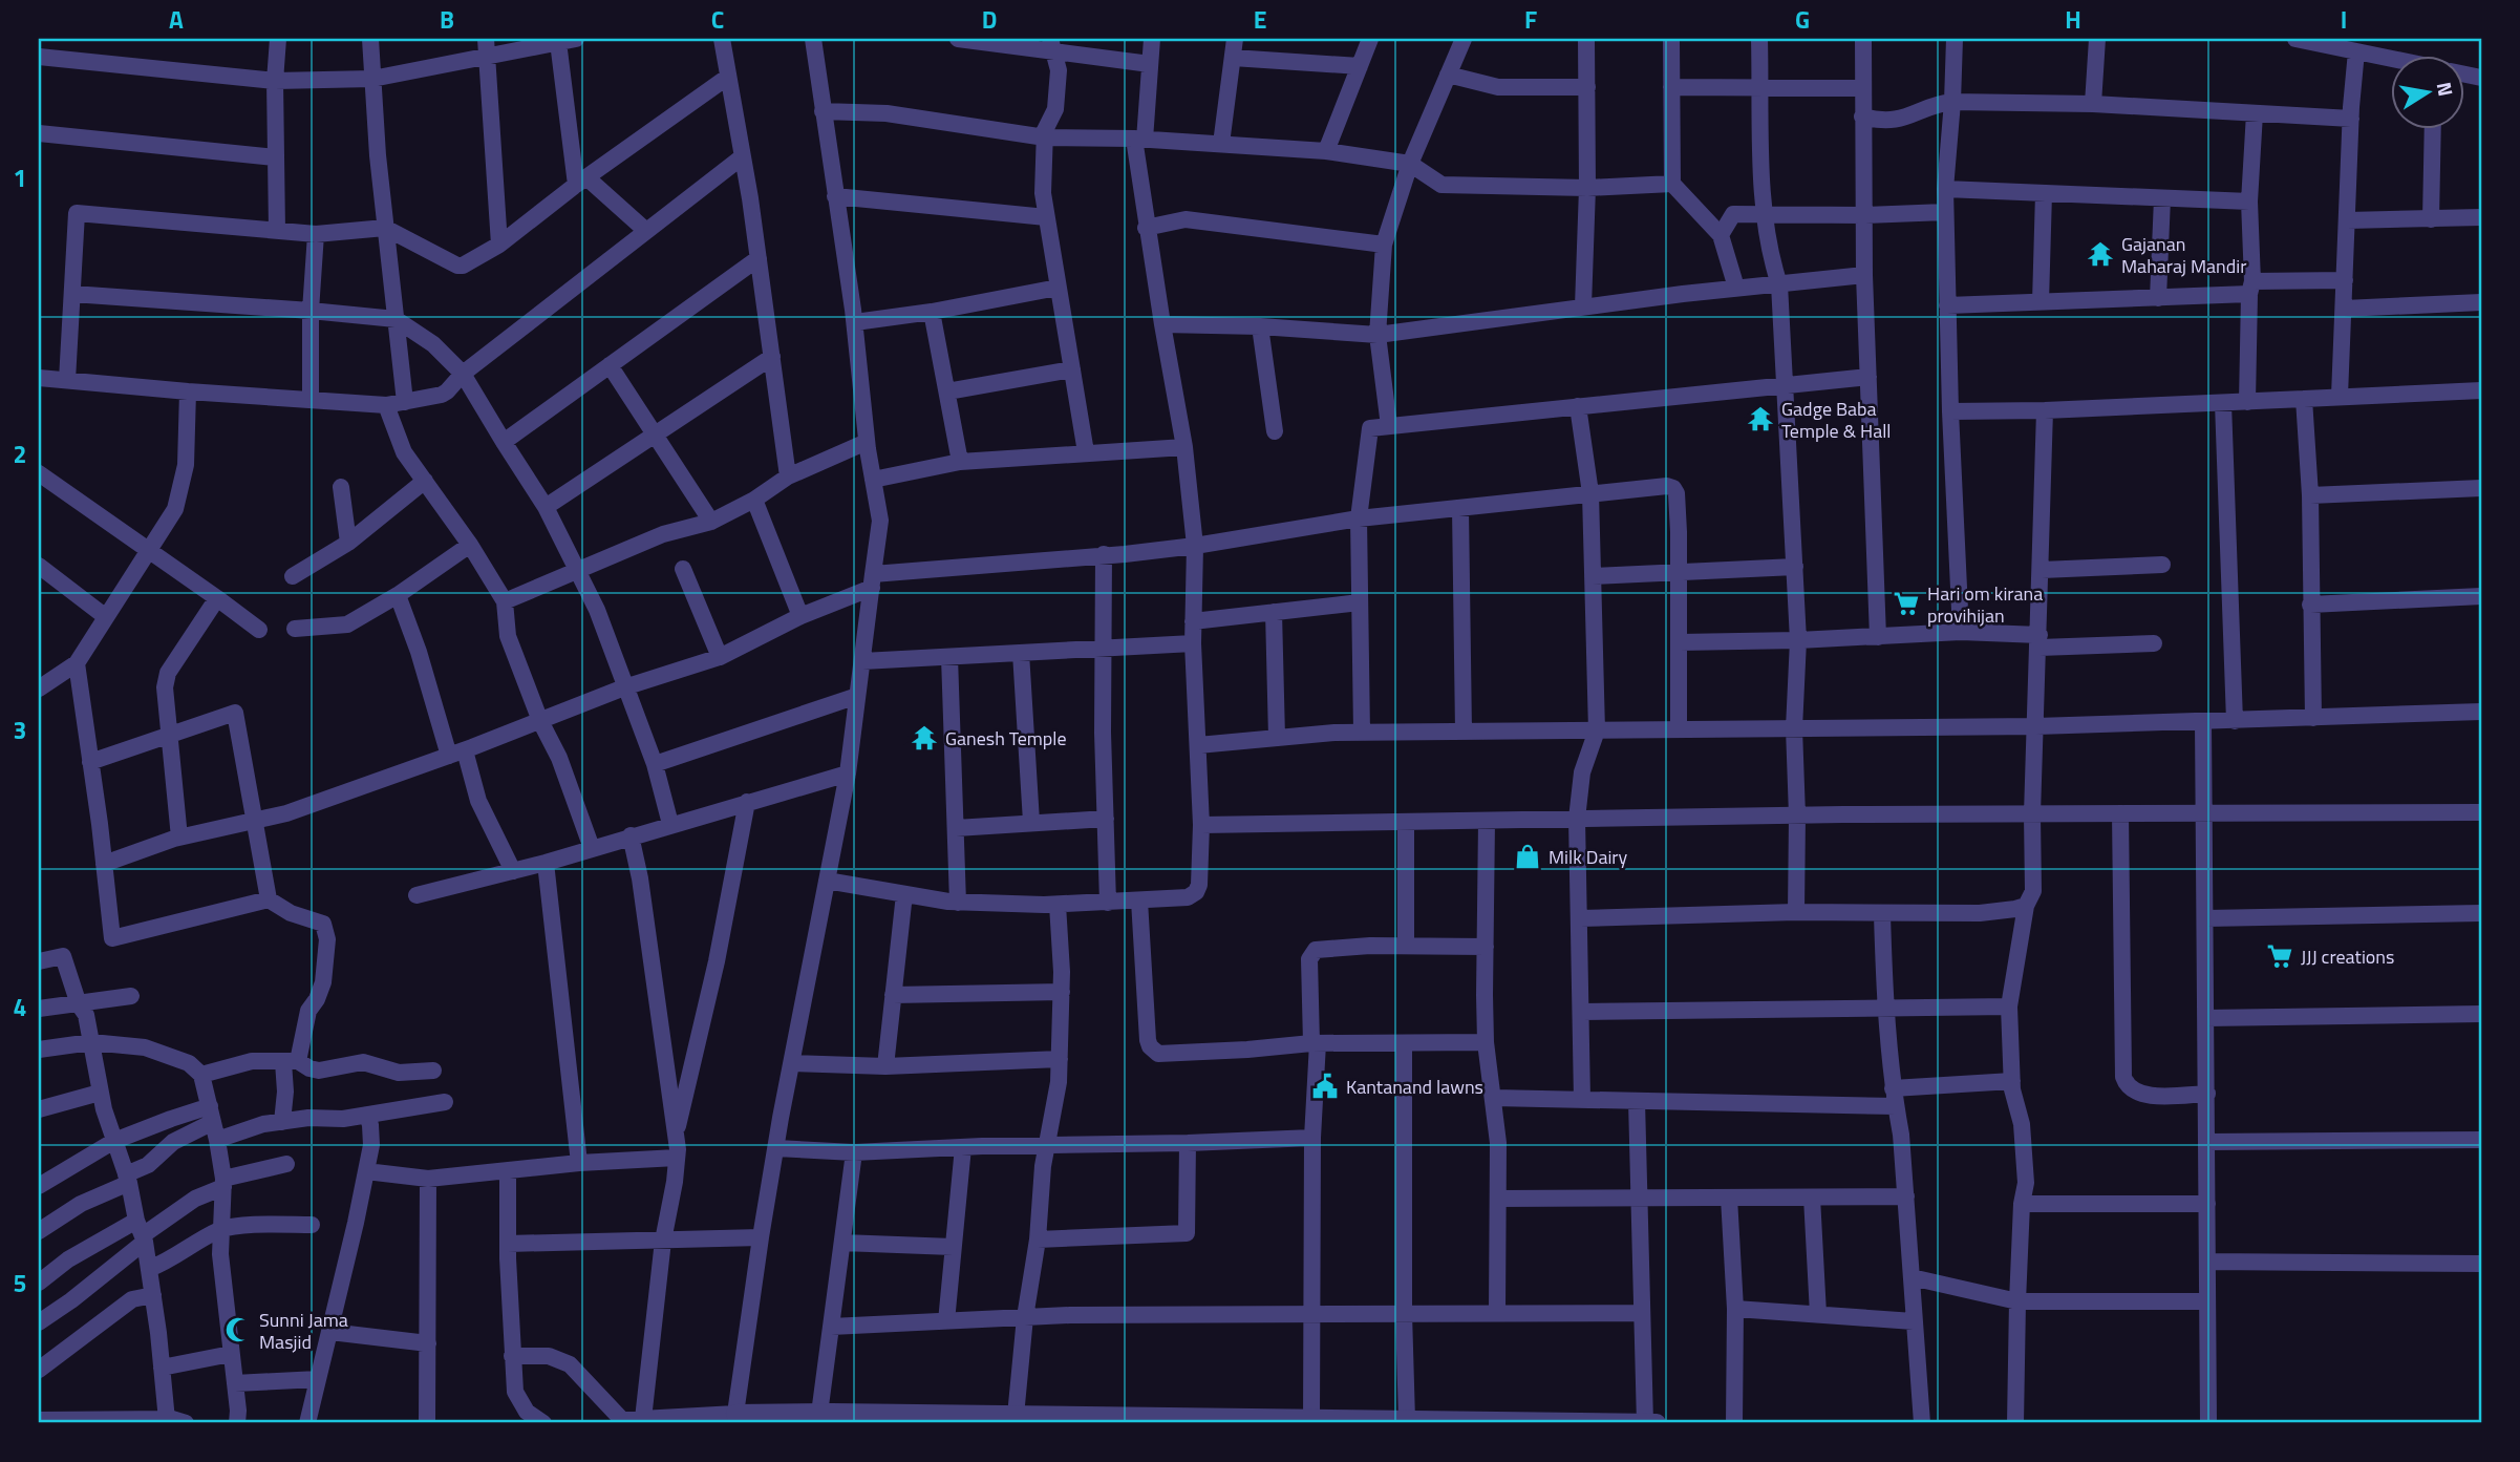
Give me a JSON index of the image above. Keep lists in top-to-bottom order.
{
  "places": {
    "temple": ["Gajanan Maharaj Mandir", "Gadge Baba Temple & Hall", "Ganesh Temple"],
    "supermarket": ["Hari om kirana provihijan", "JJJ creations"],
    "shop": ["Milk Dairy"],
    "public building": ["Kantanand lawns"],
    "mosque": ["Sunni Jama Masjid"]
  },
  "north": "right",
  "grid": {
    "columns": [
      "A",
      "B",
      "C",
      "D",
      "E",
      "F",
      "G",
      "H",
      "I"
    ],
    "rows": [
      "1",
      "2",
      "3",
      "4",
      "5"
    ]
  }
}
